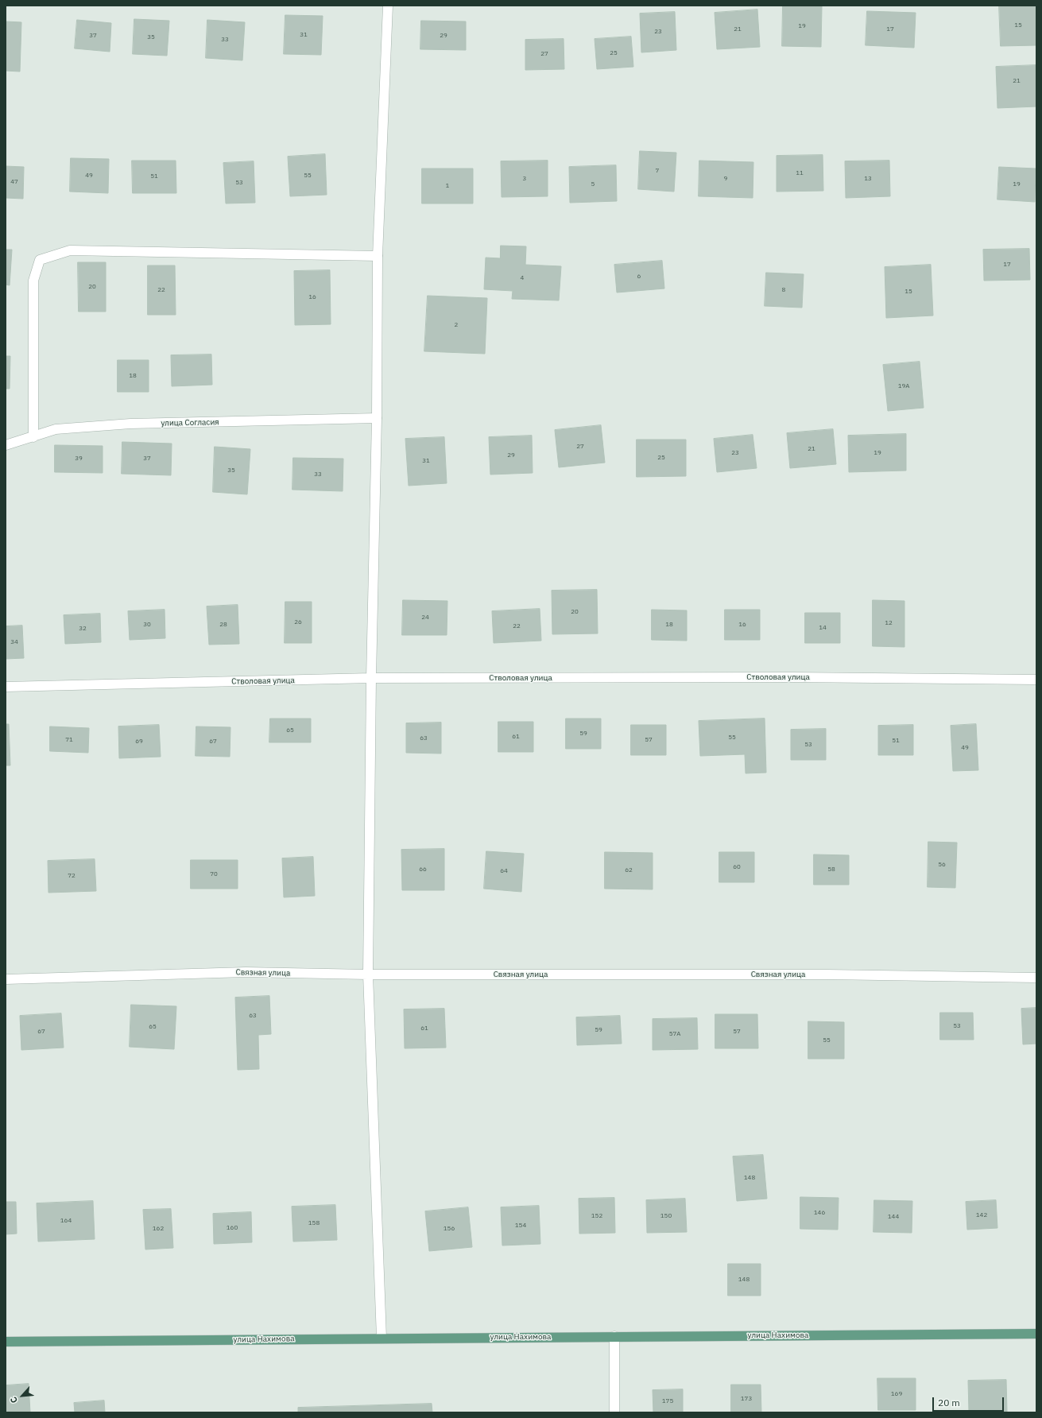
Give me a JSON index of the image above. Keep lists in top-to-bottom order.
{
  "streets": {
    "main road": ["улица Нахимова"],
    "street": ["улица Согласия", "Стволовая улица", "Связная улица"]
  },
  "house_numbers": [
    "15",
    "19",
    "21",
    "17",
    "23",
    "31",
    "37",
    "29",
    "35",
    "33",
    "25",
    "27",
    "21",
    "7",
    "11",
    "49",
    "55",
    "51",
    "3",
    "9",
    "13",
    "47",
    "53",
    "5",
    "19",
    "1",
    "17",
    "6",
    "4",
    "20",
    "22",
    "8",
    "15",
    "16",
    "2",
    "18",
    "19А",
    "27",
    "21",
    "23",
    "19",
    "29",
    "25",
    "39",
    "37",
    "31",
    "35",
    "33",
    "20",
    "24",
    "26",
    "12",
    "30",
    "28",
    "18",
    "16",
    "22",
    "14",
    "32",
    "34",
    "65",
    "59",
    "61",
    "55",
    "63",
    "71",
    "57",
    "51",
    "69",
    "67",
    "53",
    "49",
    "56",
    "60",
    "66",
    "58",
    "62",
    "64",
    "70",
    "72",
    "63",
    "53",
    "65",
    "61",
    "59",
    "67",
    "57",
    "57А",
    "55",
    "148",
    "146",
    "142",
    "152",
    "150",
    "144",
    "164",
    "158",
    "154",
    "160",
    "162",
    "156",
    "148",
    "169",
    "173",
    "175"
  ],
  "scale_bar": "20 m",
  "north": "bottom left"
}
